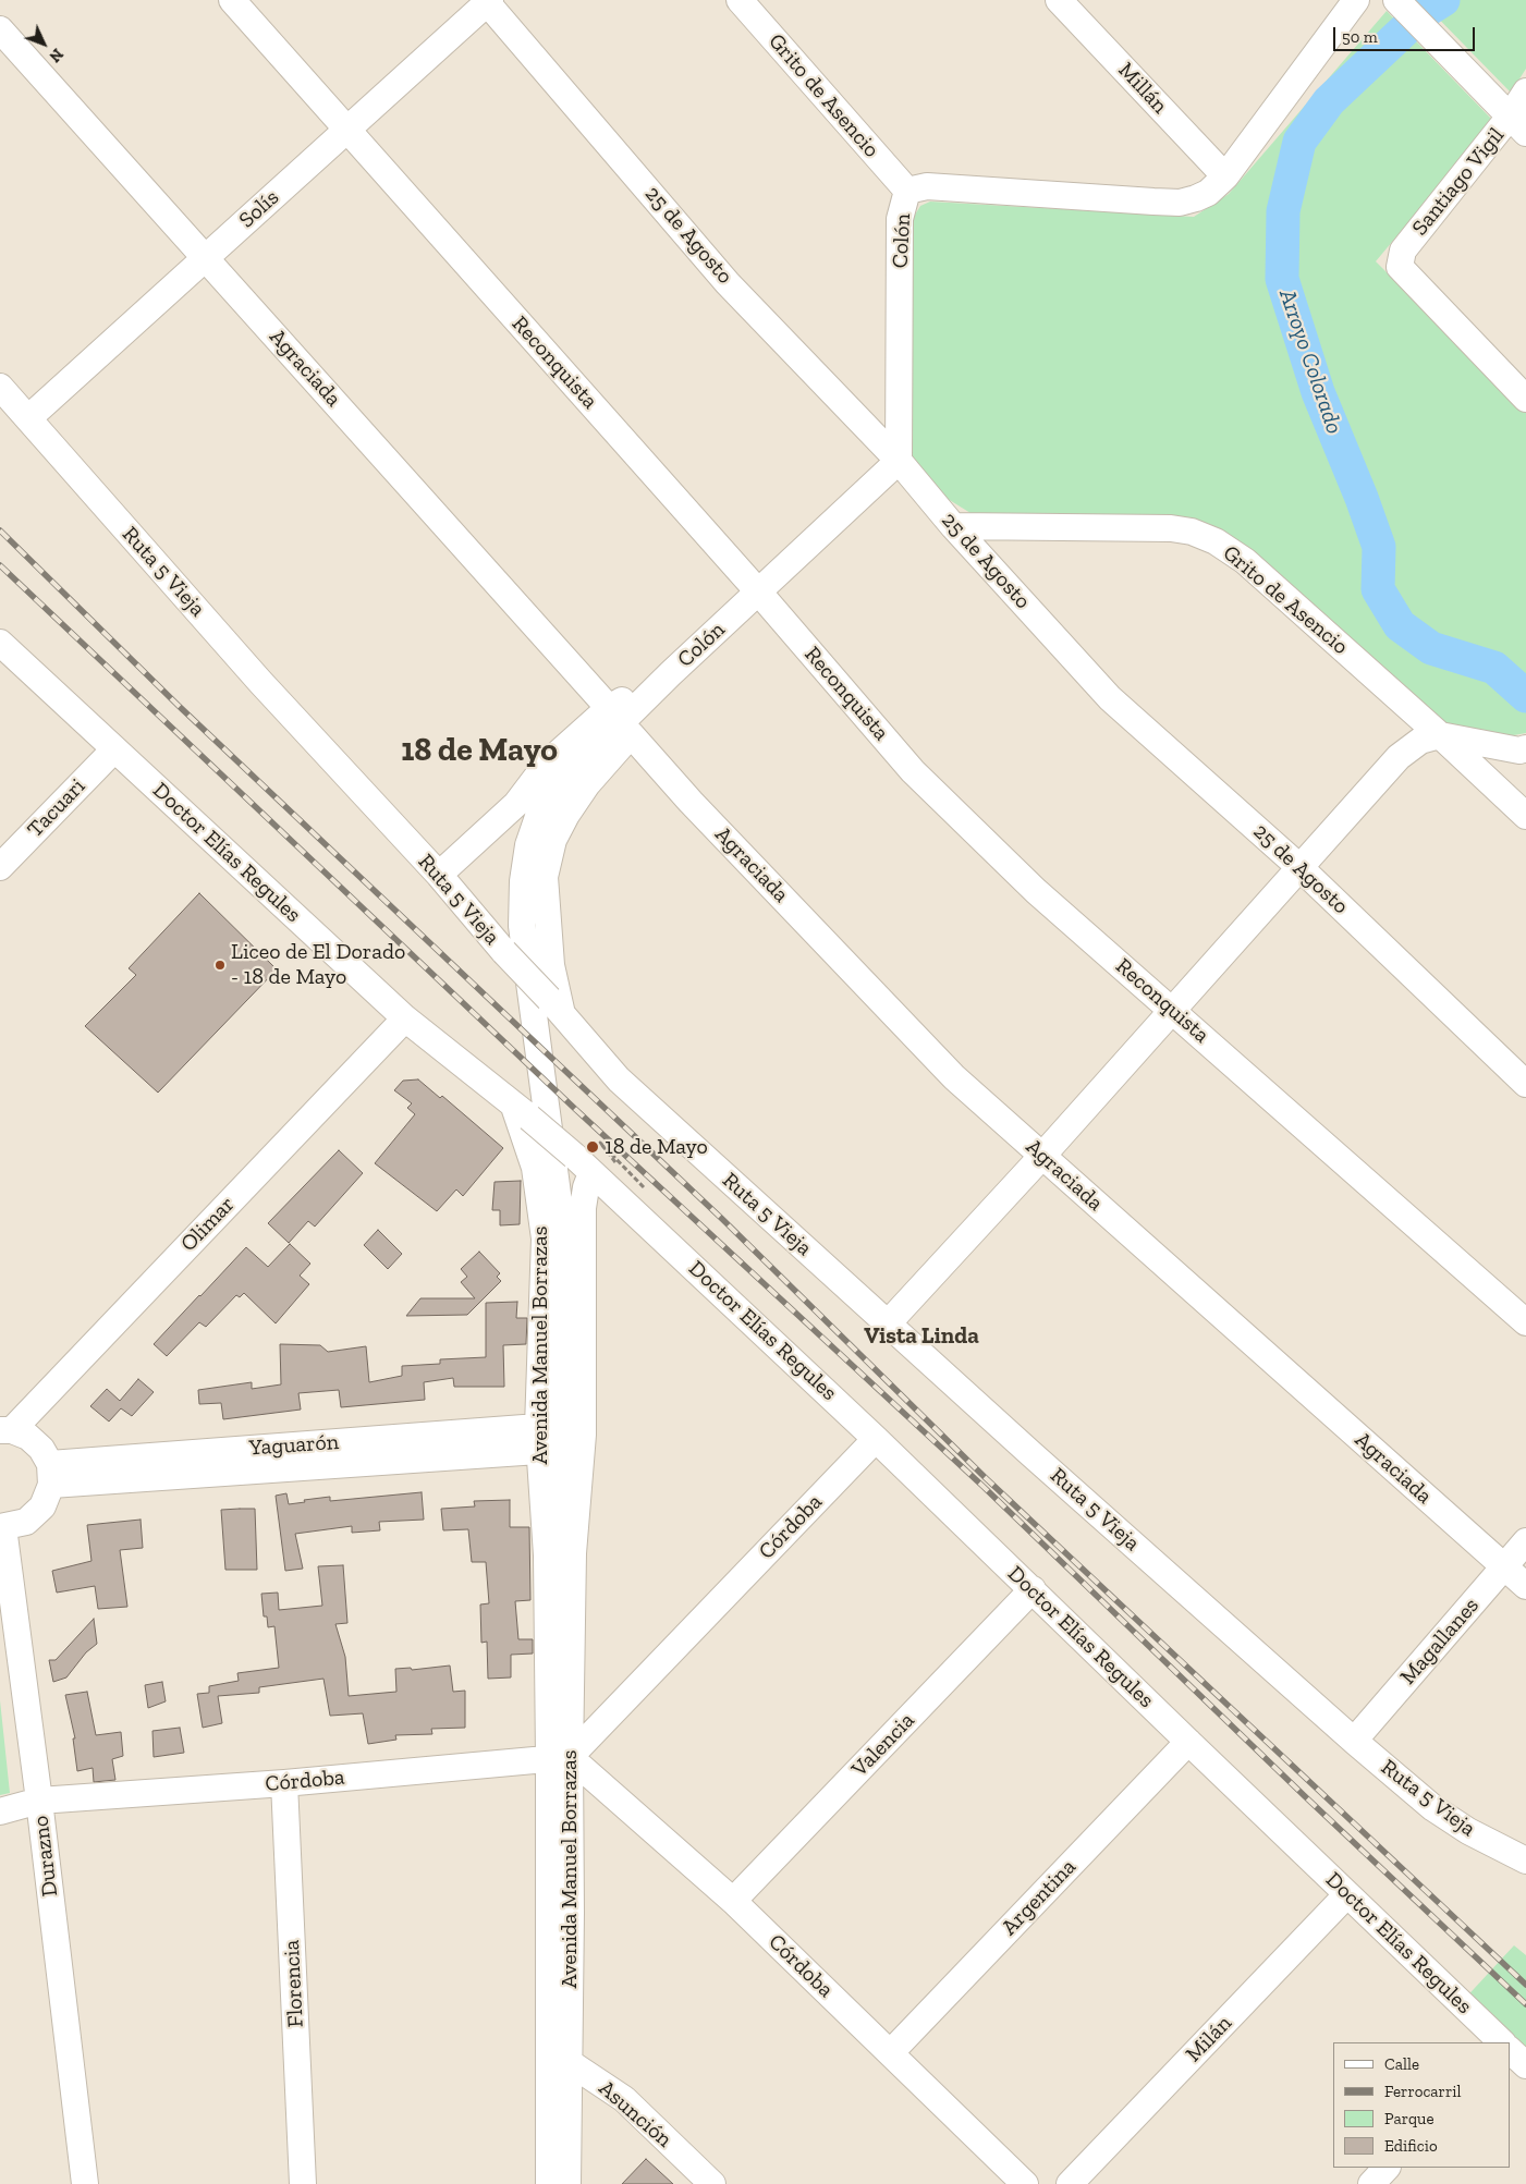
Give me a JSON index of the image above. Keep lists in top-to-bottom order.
{
  "streets": {
    "street": [
      "Millán",
      "Grito de Asencio",
      "Santiago Vigil",
      "Solís",
      "25 de Agosto",
      "Colón",
      "Reconquista",
      "Agraciada",
      "Ruta 5 Vieja",
      "Tacuari",
      "Doctor Elías Regules",
      "Olimar",
      "Avenida Manuel Borrazas",
      "Yaguarón",
      "Córdoba",
      "Magallanes",
      "Valencia",
      "Durazno",
      "Argentina",
      "Florencia",
      "Milán",
      "Asunción"
    ]
  },
  "crossings": [
    ["Millán", "Colón"],
    ["Grito de Asencio", "25 de Agosto"],
    ["Grito de Asencio", "Colón"],
    ["Solís", "25 de Agosto"],
    ["Solís", "Reconquista"],
    ["Solís", "Agraciada"],
    ["Solís", "Ruta 5 Vieja"],
    ["25 de Agosto", "Colón"],
    ["Colón", "Reconquista"],
    ["Colón", "Agraciada"],
    ["Colón", "Ruta 5 Vieja"],
    ["Colón", "Avenida Manuel Borrazas"],
    ["Agraciada", "Magallanes"],
    ["Ruta 5 Vieja", "Magallanes"],
    ["Tacuari", "Doctor Elías Regules"],
    ["Doctor Elías Regules", "Olimar"],
    ["Doctor Elías Regules", "Avenida Manuel Borrazas"],
    ["Doctor Elías Regules", "Córdoba"],
    ["Doctor Elías Regules", "Valencia"],
    ["Doctor Elías Regules", "Argentina"],
    ["Doctor Elías Regules", "Milán"],
    ["Avenida Manuel Borrazas", "Yaguarón"],
    ["Avenida Manuel Borrazas", "Córdoba"],
    ["Avenida Manuel Borrazas", "Asunción"],
    ["Córdoba", "Valencia"],
    ["Córdoba", "Durazno"],
    ["Córdoba", "Argentina"],
    ["Córdoba", "Florencia"]
  ],
  "districts": ["18 de Mayo", "Vista Linda"],
  "water": ["Arroyo Colorado"],
  "places": ["Liceo de El Dorado - 18 de Mayo", "18 de Mayo"],
  "legend": [
    "Calle",
    "Ferrocarril",
    "Parque",
    "Edificio"
  ],
  "scale_bar": "50 m",
  "north": "bottom right"
}
